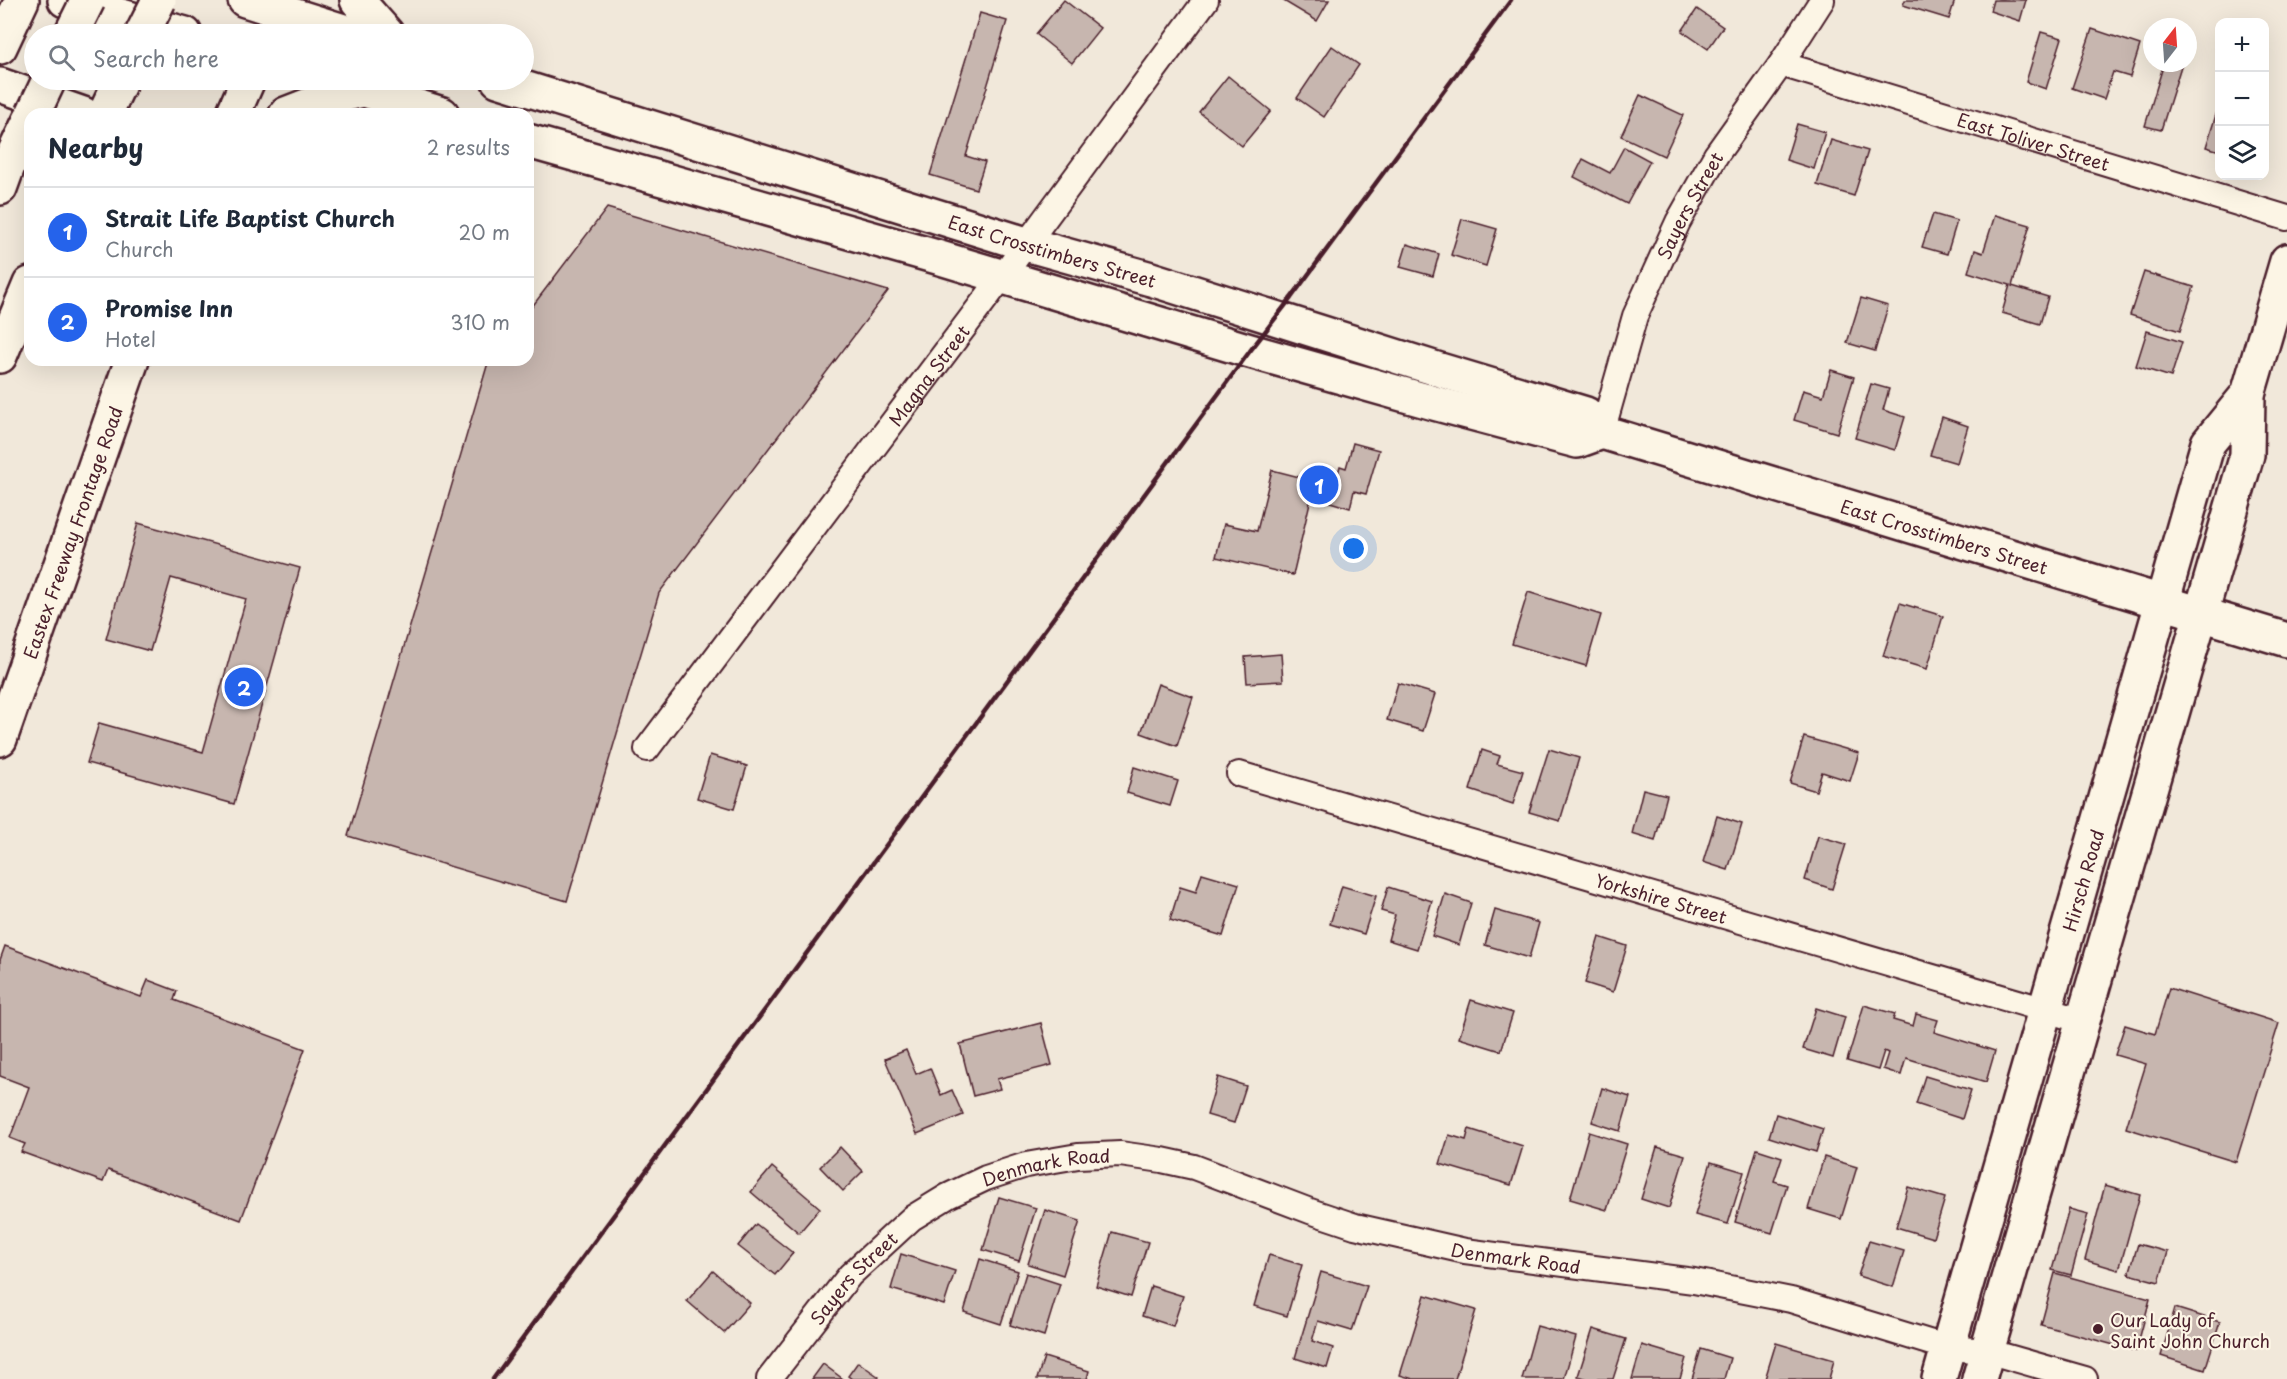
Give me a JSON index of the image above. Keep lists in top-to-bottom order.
{
  "streets": {
    "main road": ["East Crosstimbers Street", "Eastex Freeway Frontage Road", "Hirsch Road"],
    "street": [
      "East Toliver Street",
      "Sayers Street",
      "Magna Street",
      "Yorkshire Street",
      "Denmark Road"
    ]
  },
  "crossings": [
    ["East Toliver Street", "Sayers Street"],
    ["Sayers Street", "East Crosstimbers Street"],
    ["Sayers Street", "Denmark Road"],
    ["East Crosstimbers Street", "Magna Street"],
    ["East Crosstimbers Street", "Hirsch Road"],
    ["Hirsch Road", "Yorkshire Street"],
    ["Hirsch Road", "Denmark Road"]
  ],
  "places": ["Our Lady of Saint John Church"],
  "north": "top",
  "page": {
    "map_buttons": ["+", "−"],
    "search": "Search here",
    "heading": ["Nearby", "2 results"],
    "list": [
      {
        "mark": "1",
        "name": "Strait Life Baptist Church",
        "note": "Church",
        "value": "20 m"
      },
      {
        "mark": "2",
        "name": "Promise Inn",
        "note": "Hotel",
        "value": "310 m"
      }
    ],
    "pins": ["1", "2"]
  }
}
